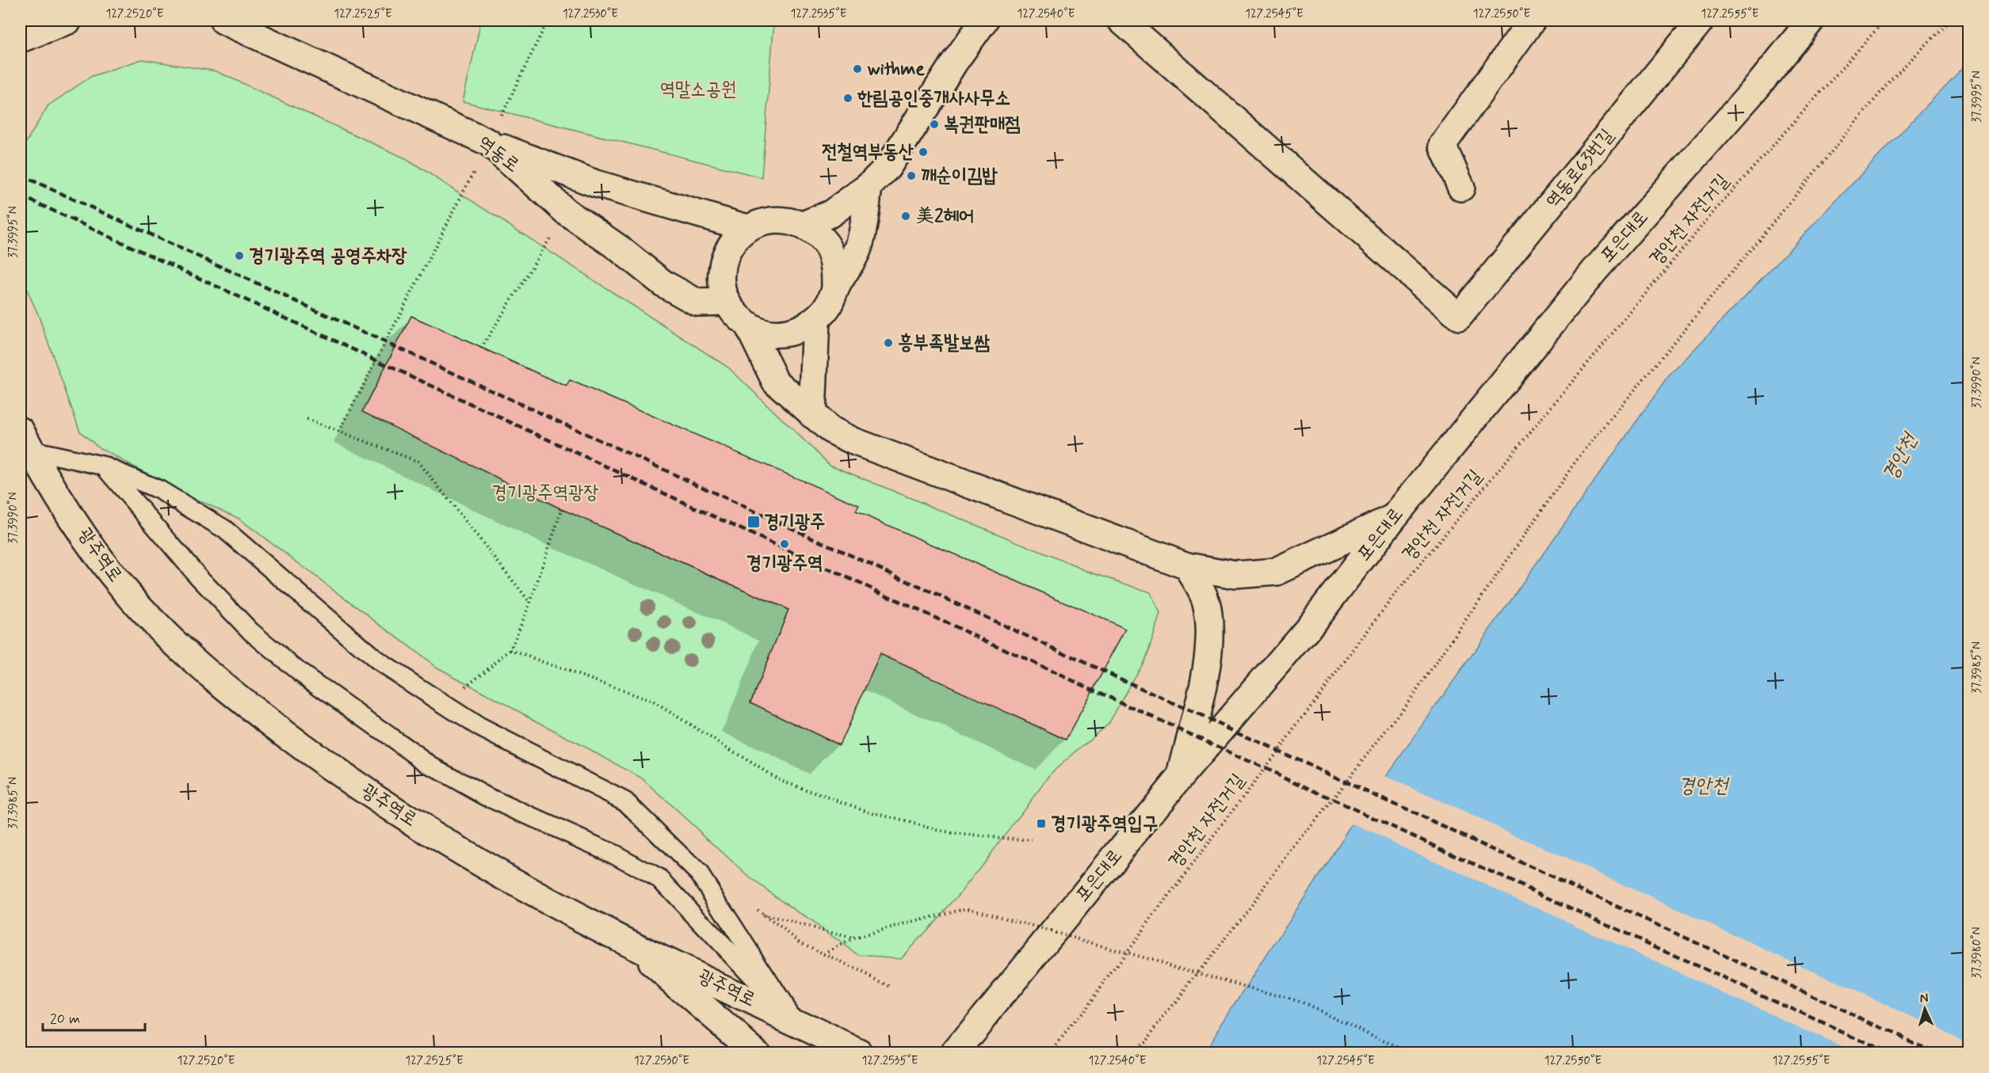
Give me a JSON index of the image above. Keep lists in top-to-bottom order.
{
  "streets": {
    "street": [
      "역동로",
      "역동로63번길",
      "포은대로",
      "광주역로"
    ],
    "path": ["경안천 자전거길"]
  },
  "water": ["경안천"],
  "parks": ["역말소공원", "경기광주역광장"],
  "places": {
    "other": [
      "withme",
      "한림공인중개사사무소",
      "복권판매점",
      "전철역부동산",
      "깨순이김밥",
      "美2헤어",
      "경기광주역 공영주차장",
      "흥부족발보쌈",
      "경기광주역"
    ],
    "transit": ["경기광주", "경기광주역입구"]
  },
  "scale_bar": "20 m",
  "north": "top",
  "coordinates": [
    "127.2520°E",
    "127.2525°E",
    "127.2530°E",
    "127.2535°E",
    "127.2540°E",
    "127.2545°E",
    "127.2550°E",
    "127.2555°E",
    "37.3995°N",
    "37.3990°N",
    "37.3985°N",
    "37.3980°N"
  ]
}
